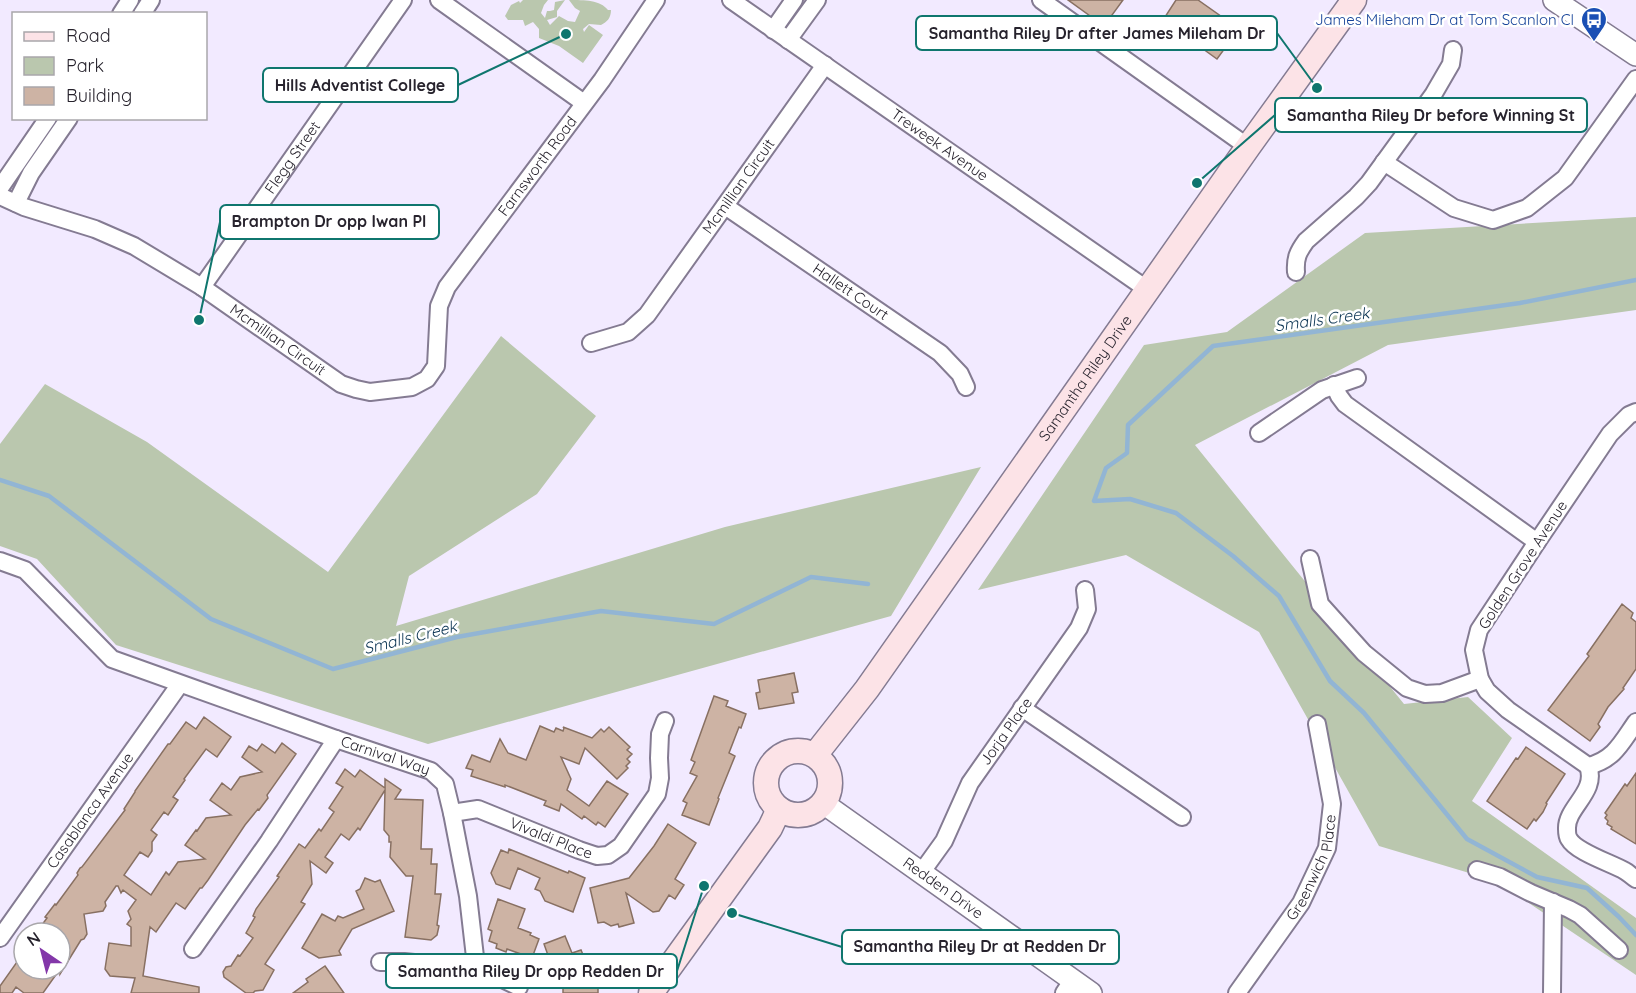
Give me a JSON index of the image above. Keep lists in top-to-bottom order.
{
  "streets": {
    "main road": ["Samantha Riley Drive"],
    "street": [
      "Treweek Avenue",
      "Flegg Street",
      "Farnsworth Road",
      "Mcmillian Circuit",
      "Hallett Court",
      "Golden Grove Avenue",
      "Jorja Place",
      "Carnival Way",
      "Casablanca Avenue",
      "Vivaldi Place",
      "Greenwich Place",
      "Redden Drive"
    ]
  },
  "crossings": [
    ["Treweek Avenue", "Mcmillian Circuit"],
    ["Treweek Avenue", "Samantha Riley Drive"],
    ["Flegg Street", "Mcmillian Circuit"],
    ["Farnsworth Road", "Mcmillian Circuit"],
    ["Mcmillian Circuit", "Hallett Court"],
    ["Samantha Riley Drive", "Redden Drive"],
    ["Jorja Place", "Redden Drive"],
    ["Carnival Way", "Casablanca Avenue"],
    ["Carnival Way", "Vivaldi Place"]
  ],
  "water": ["Smalls Creek"],
  "places": {
    "other": [
      "Hills Adventist College",
      "Samantha Riley Dr after James Mileham Dr",
      "Samantha Riley Dr before Winning St",
      "Brampton Dr opp Iwan Pl",
      "Samantha Riley Dr opp Redden Dr",
      "Samantha Riley Dr at Redden Dr"
    ],
    "bus stop": ["James Mileham Dr at Tom Scanlon Cl"]
  },
  "legend": ["Road", "Park", "Building"],
  "north": "top left"
}
